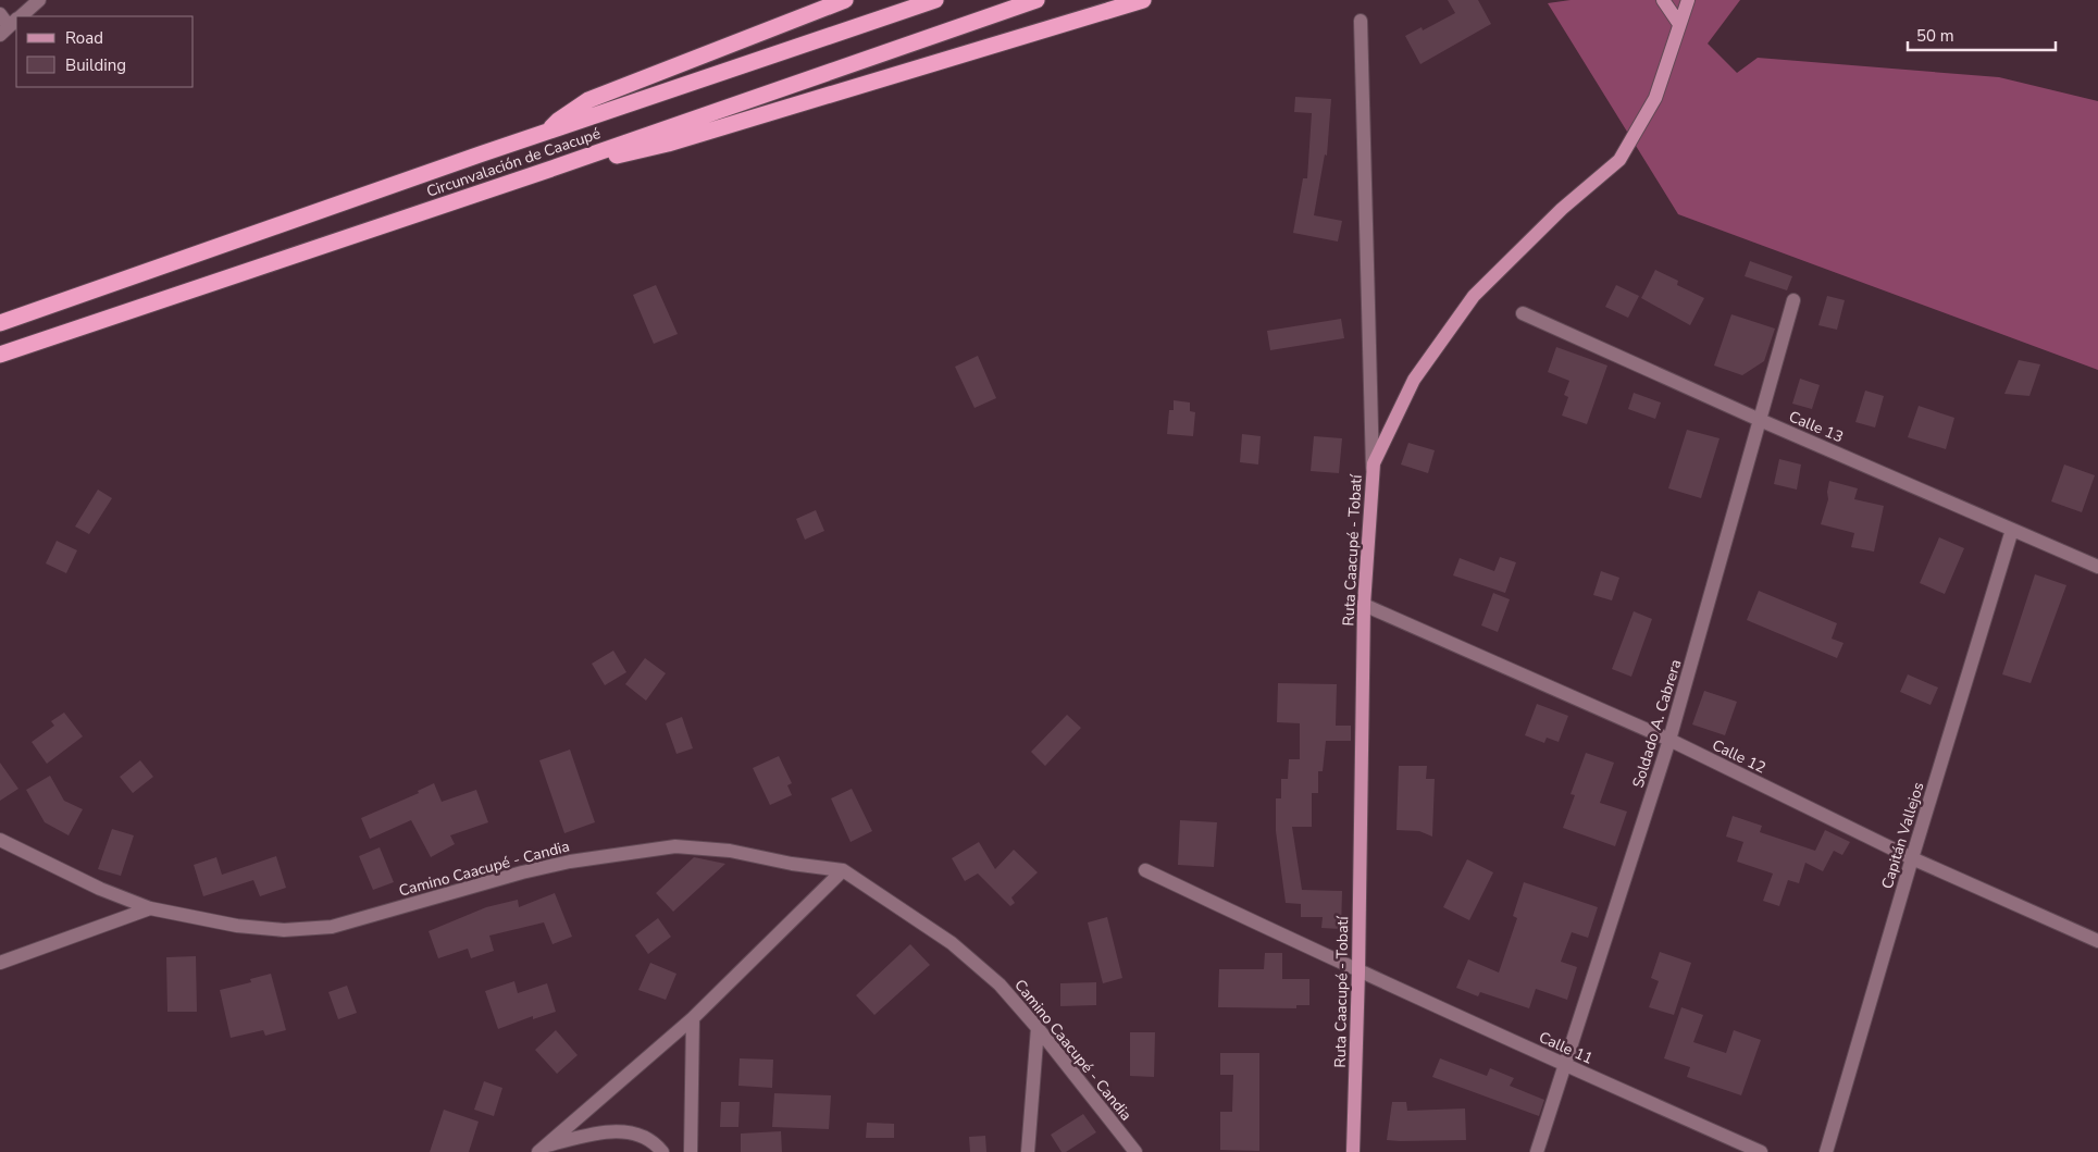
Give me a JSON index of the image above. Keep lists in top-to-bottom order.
{
  "streets": {
    "highway": ["Circunvalación de Caacupé"],
    "main road": ["Ruta Caacupé - Tobatí"],
    "street": [
      "Calle 13",
      "Soldado A. Cabrera",
      "Calle 12",
      "Capitán Vallejos",
      "Camino Caacupé - Candia",
      "Calle 11"
    ]
  },
  "crossings": [
    ["Calle 13", "Soldado A. Cabrera"],
    ["Calle 13", "Capitán Vallejos"],
    ["Ruta Caacupé - Tobatí", "Calle 12"],
    ["Ruta Caacupé - Tobatí", "Calle 11"],
    ["Soldado A. Cabrera", "Calle 12"],
    ["Soldado A. Cabrera", "Calle 11"],
    ["Calle 12", "Capitán Vallejos"]
  ],
  "legend": ["Road", "Building"],
  "scale_bar": "50 m"
}
